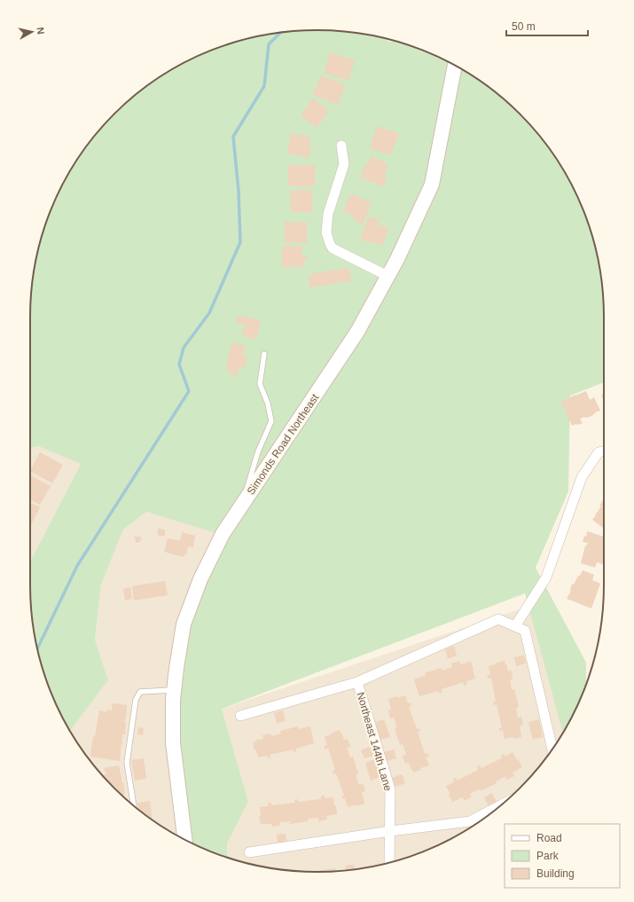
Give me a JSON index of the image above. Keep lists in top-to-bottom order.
{
  "streets": {
    "main road": ["Simonds Road Northeast"],
    "street": ["Northeast 144th Lane"]
  },
  "legend": ["Road", "Park", "Building"],
  "scale_bar": "50 m",
  "north": "right"
}
